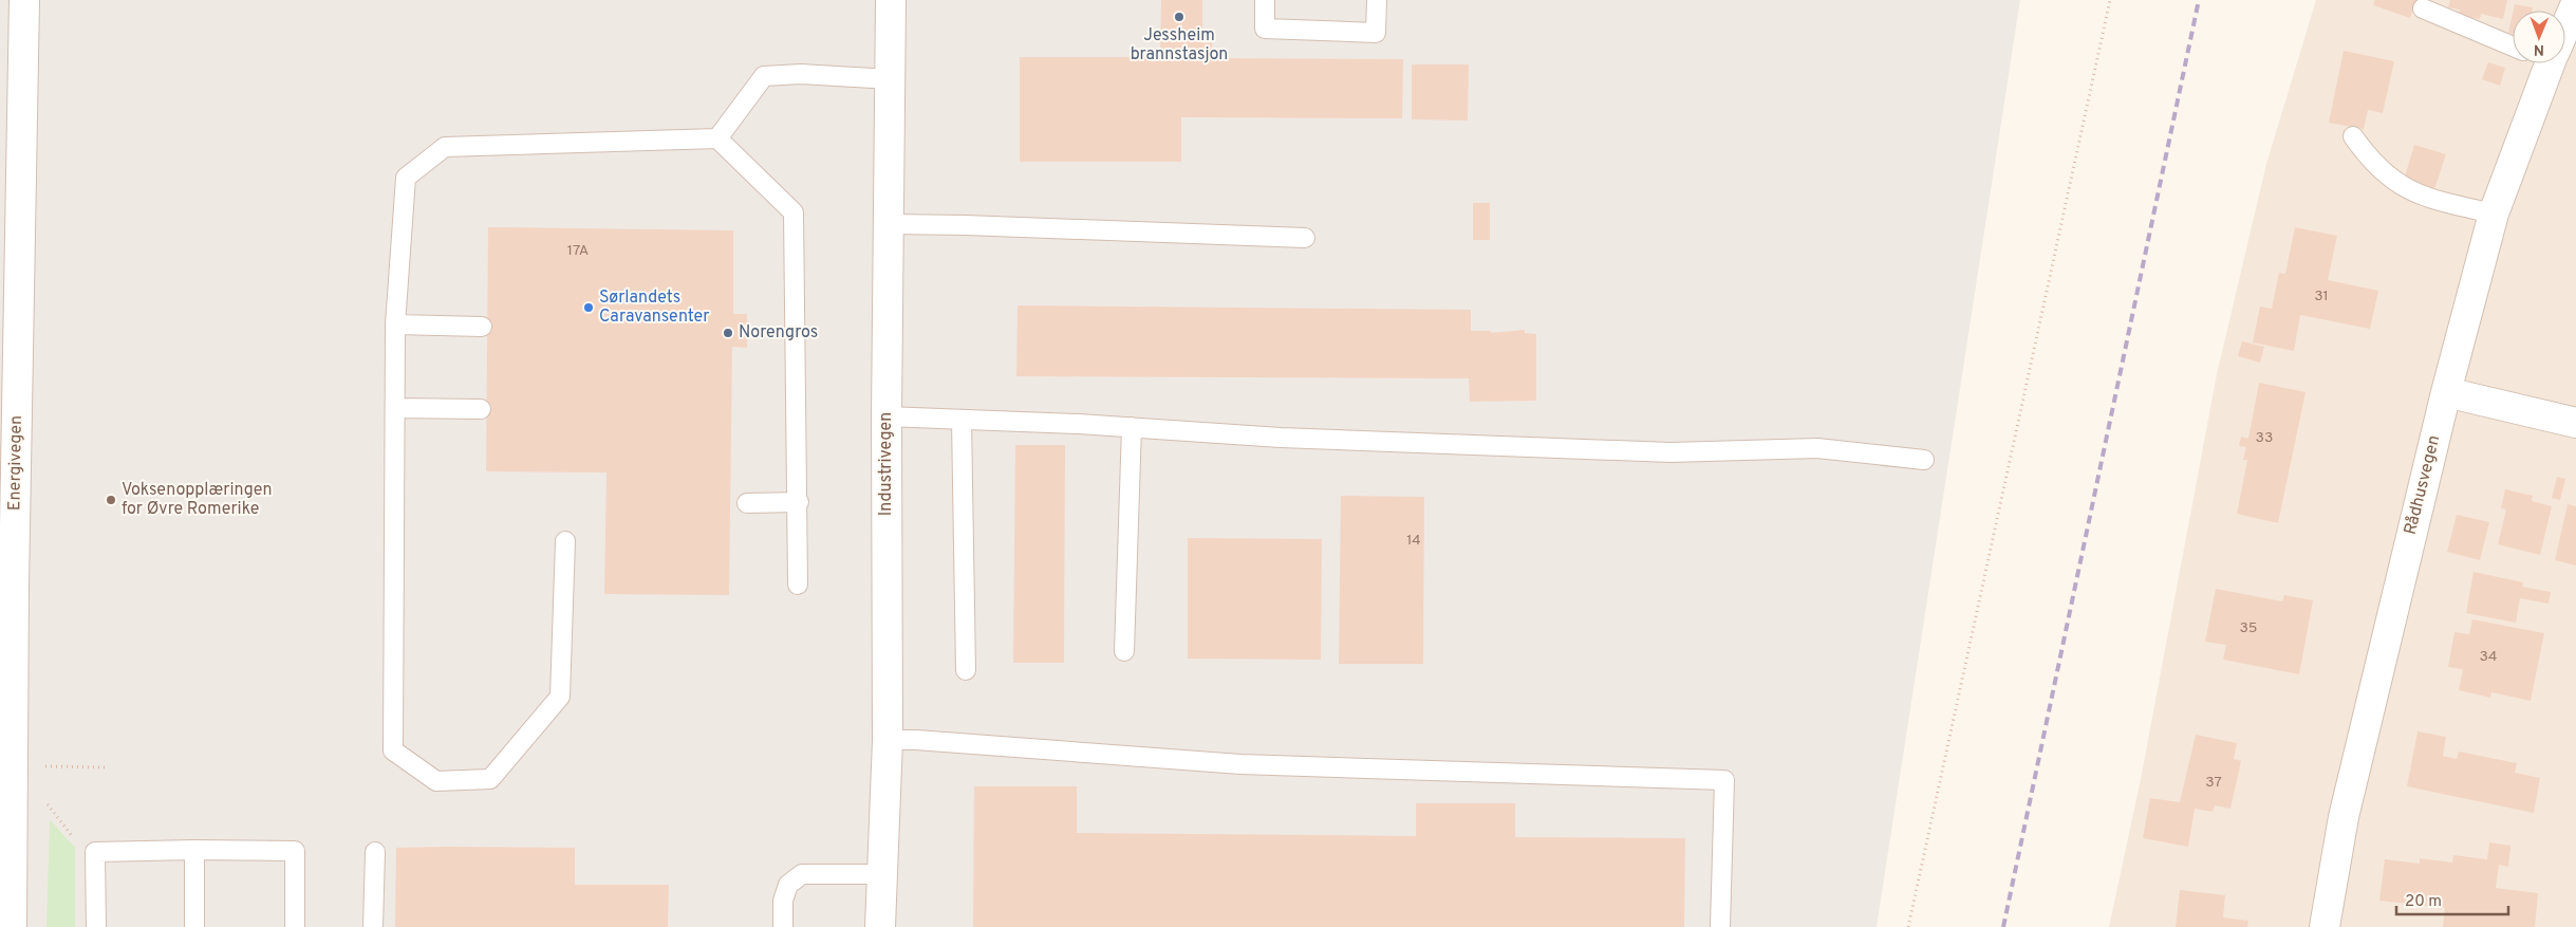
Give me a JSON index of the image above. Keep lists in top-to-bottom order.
{
  "streets": {
    "street": ["Energivegen", "Industrivegen", "Rådhusvegen"]
  },
  "places": [
    "Jessheim brannstasjon",
    "Sørlandets Caravansenter",
    "Norengros",
    "Voksenopplæringen for Øvre Romerike"
  ],
  "house_numbers": [
    "17A",
    "31",
    "33",
    "14",
    "35",
    "34",
    "37"
  ],
  "scale_bar": "20 m",
  "north": "bottom"
}
